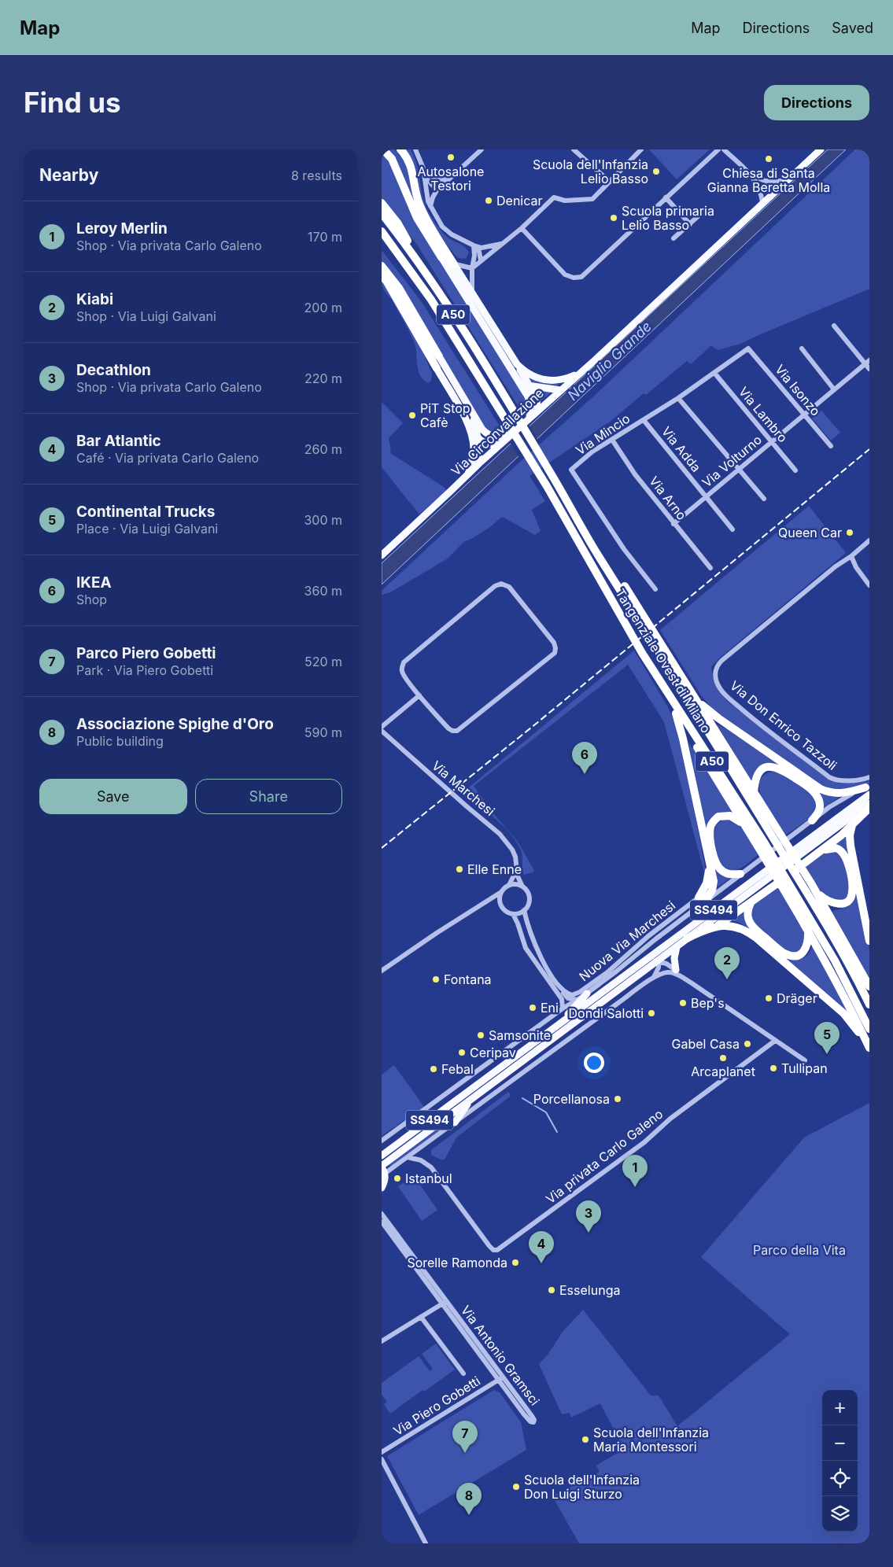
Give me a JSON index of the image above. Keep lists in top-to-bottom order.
{
  "streets": {
    "highway": ["A50", "Tangenziale Ovest di Milano"],
    "main road": ["Via Circonvallazione", "SS494"],
    "street": [
      "Via Isonzo",
      "Via Lambro",
      "Via Mincio",
      "Via Adda",
      "Via Volturno",
      "Via Arno",
      "Via Don Enrico Tazzoli",
      "Via Marchesi",
      "Nuova Via Marchesi",
      "Via privata Carlo Galeno",
      "Via Antonio Gramsci",
      "Via Piero Gobetti"
    ]
  },
  "crossings": [
    ["A50", "Via Circonvallazione"],
    ["A50", "Tangenziale Ovest di Milano"],
    ["Via Isonzo", "Via Mincio"],
    ["Via Isonzo", "Via Volturno"],
    ["Via Lambro", "Via Mincio"],
    ["Via Lambro", "Via Volturno"],
    ["Via Circonvallazione", "Tangenziale Ovest di Milano"],
    ["Via Mincio", "Via Adda"],
    ["Via Mincio", "Via Arno"],
    ["Via Adda", "Via Volturno"],
    ["Via Volturno", "Via Arno"],
    ["Via Antonio Gramsci", "Via Piero Gobetti"]
  ],
  "water": ["Naviglio Grande"],
  "parks": ["Parco della Vita"],
  "places": [
    "Autosalone Testori",
    "Chiesa di Santa Gianna Beretta Molla",
    "Scuola dell'Infanzia Lelio Basso",
    "Denicar",
    "Scuola primaria Lelio Basso",
    "PiT Stop Cafè",
    "Queen Car",
    "Elle Enne",
    "Fontana",
    "Dräger",
    "Bep's",
    "Eni",
    "Dondi Salotti",
    "Samsonite",
    "Gabel Casa",
    "Ceripav",
    "Arcaplanet",
    "Tullipan",
    "Febal",
    "Porcellanosa",
    "Istanbul",
    "Sorelle Ramonda",
    "Esselunga",
    "Scuola dell'Infanzia Maria Montessori",
    "Scuola dell'Infanzia Don Luigi Sturzo"
  ],
  "page": {
    "header": "Map",
    "nav": ["Map", "Directions", "Saved"],
    "buttons": [
      "Directions",
      ["Save", "Share"]
    ],
    "title": "Find us",
    "heading": ["Nearby", "8 results"],
    "list": [
      {
        "mark": "1",
        "name": "Leroy Merlin",
        "note": "Shop · Via privata Carlo Galeno",
        "value": "170 m"
      },
      {
        "mark": "2",
        "name": "Kiabi",
        "note": "Shop · Via Luigi Galvani",
        "value": "200 m"
      },
      {
        "mark": "3",
        "name": "Decathlon",
        "note": "Shop · Via privata Carlo Galeno",
        "value": "220 m"
      },
      {
        "mark": "4",
        "name": "Bar Atlantic",
        "note": "Café · Via privata Carlo Galeno",
        "value": "260 m"
      },
      {
        "mark": "5",
        "name": "Continental Trucks",
        "note": "Place · Via Luigi Galvani",
        "value": "300 m"
      },
      {
        "mark": "6",
        "name": "IKEA",
        "note": "Shop",
        "value": "360 m"
      },
      {
        "mark": "7",
        "name": "Parco Piero Gobetti",
        "note": "Park · Via Piero Gobetti",
        "value": "520 m"
      },
      {
        "mark": "8",
        "name": "Associazione Spighe d'Oro",
        "note": "Public building",
        "value": "590 m"
      }
    ],
    "pins": [
      "6",
      "2",
      "5",
      "1",
      "3",
      "4",
      "7",
      "8"
    ],
    "map_buttons": ["+", "−"]
  }
}
